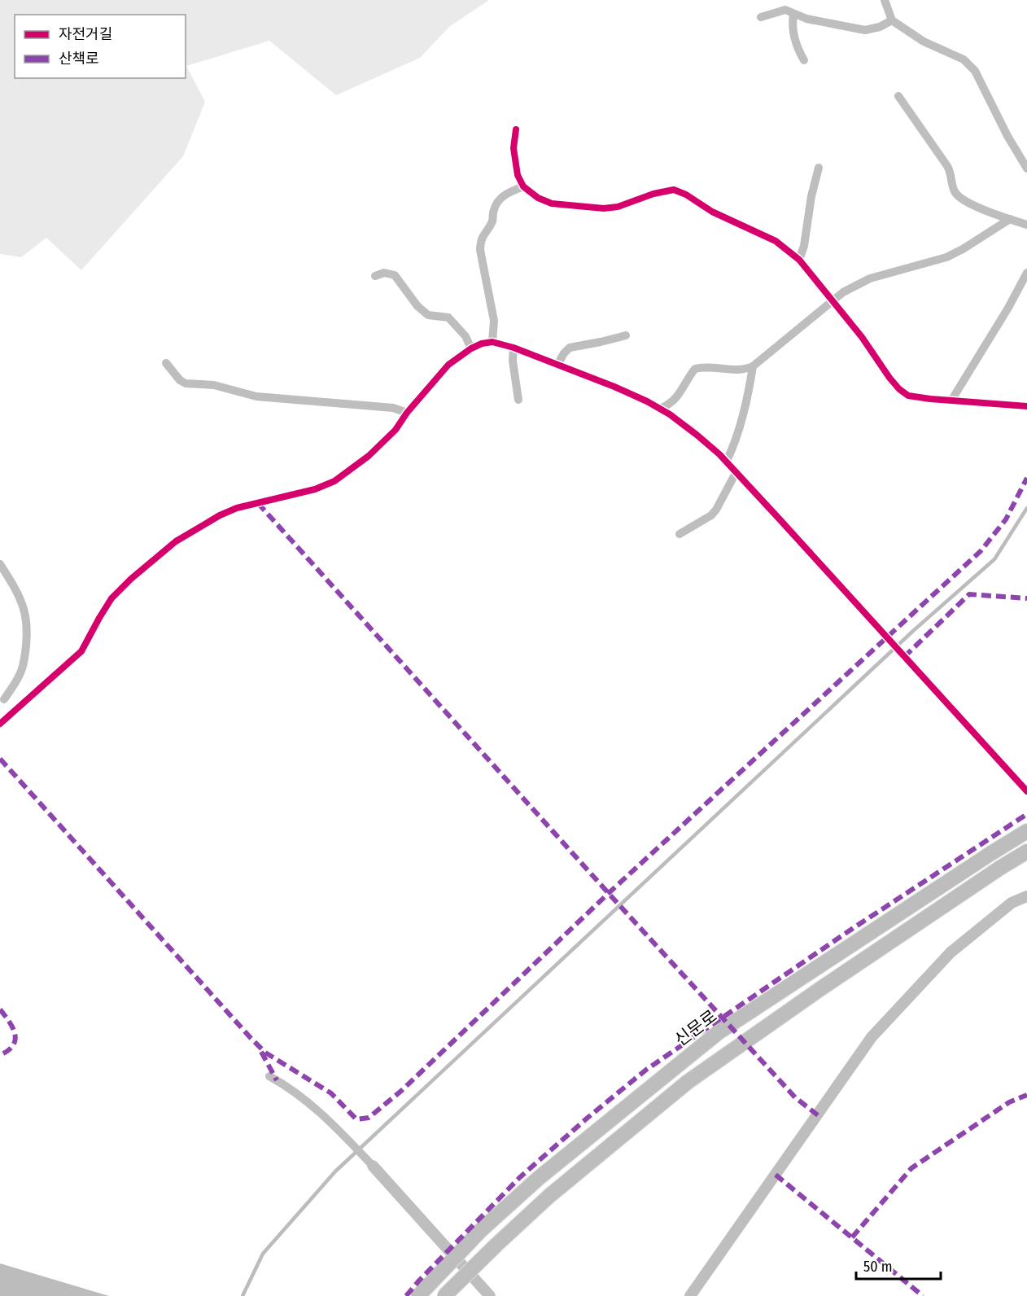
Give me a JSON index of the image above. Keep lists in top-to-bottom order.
{
  "streets": {
    "main road": ["신문로"]
  },
  "legend": ["자전거길", "산책로"],
  "scale_bar": "50 m"
}
